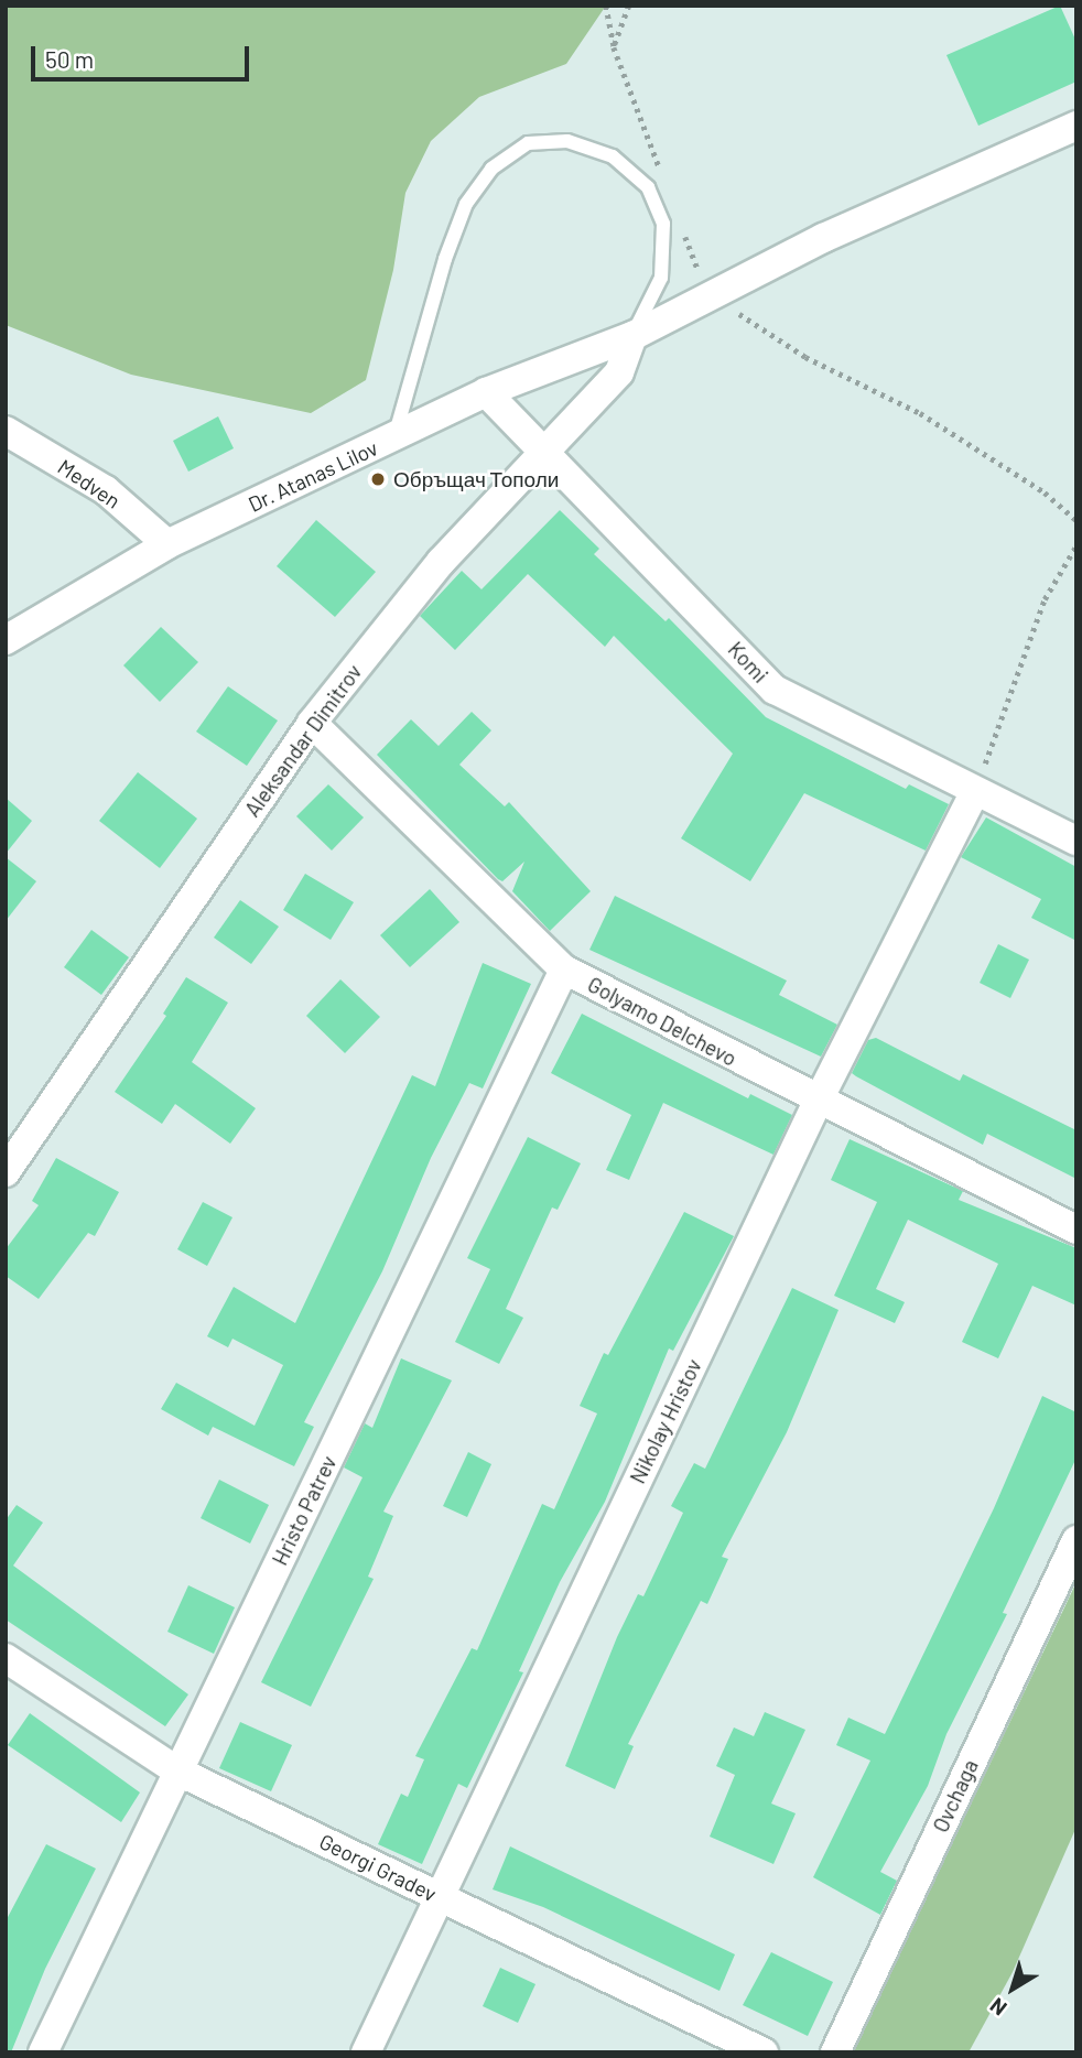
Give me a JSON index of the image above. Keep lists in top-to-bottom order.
{
  "streets": {
    "street": [
      "Dr. Atanas Lilov",
      "Medven",
      "Komi",
      "Aleksandar Dimitrov",
      "Golyamo Delchevo",
      "Nikolay Hristov",
      "Hristo Patrev",
      "Ovchaga",
      "Georgi Gradev"
    ]
  },
  "crossings": [
    ["Dr. Atanas Lilov", "Medven"],
    ["Dr. Atanas Lilov", "Komi"],
    ["Dr. Atanas Lilov", "Aleksandar Dimitrov"],
    ["Komi", "Aleksandar Dimitrov"],
    ["Komi", "Nikolay Hristov"],
    ["Aleksandar Dimitrov", "Golyamo Delchevo"],
    ["Golyamo Delchevo", "Nikolay Hristov"],
    ["Golyamo Delchevo", "Hristo Patrev"],
    ["Nikolay Hristov", "Georgi Gradev"],
    ["Hristo Patrev", "Georgi Gradev"]
  ],
  "places": ["Обръщач Тополи"],
  "scale_bar": "50 m",
  "north": "bottom left"
}
